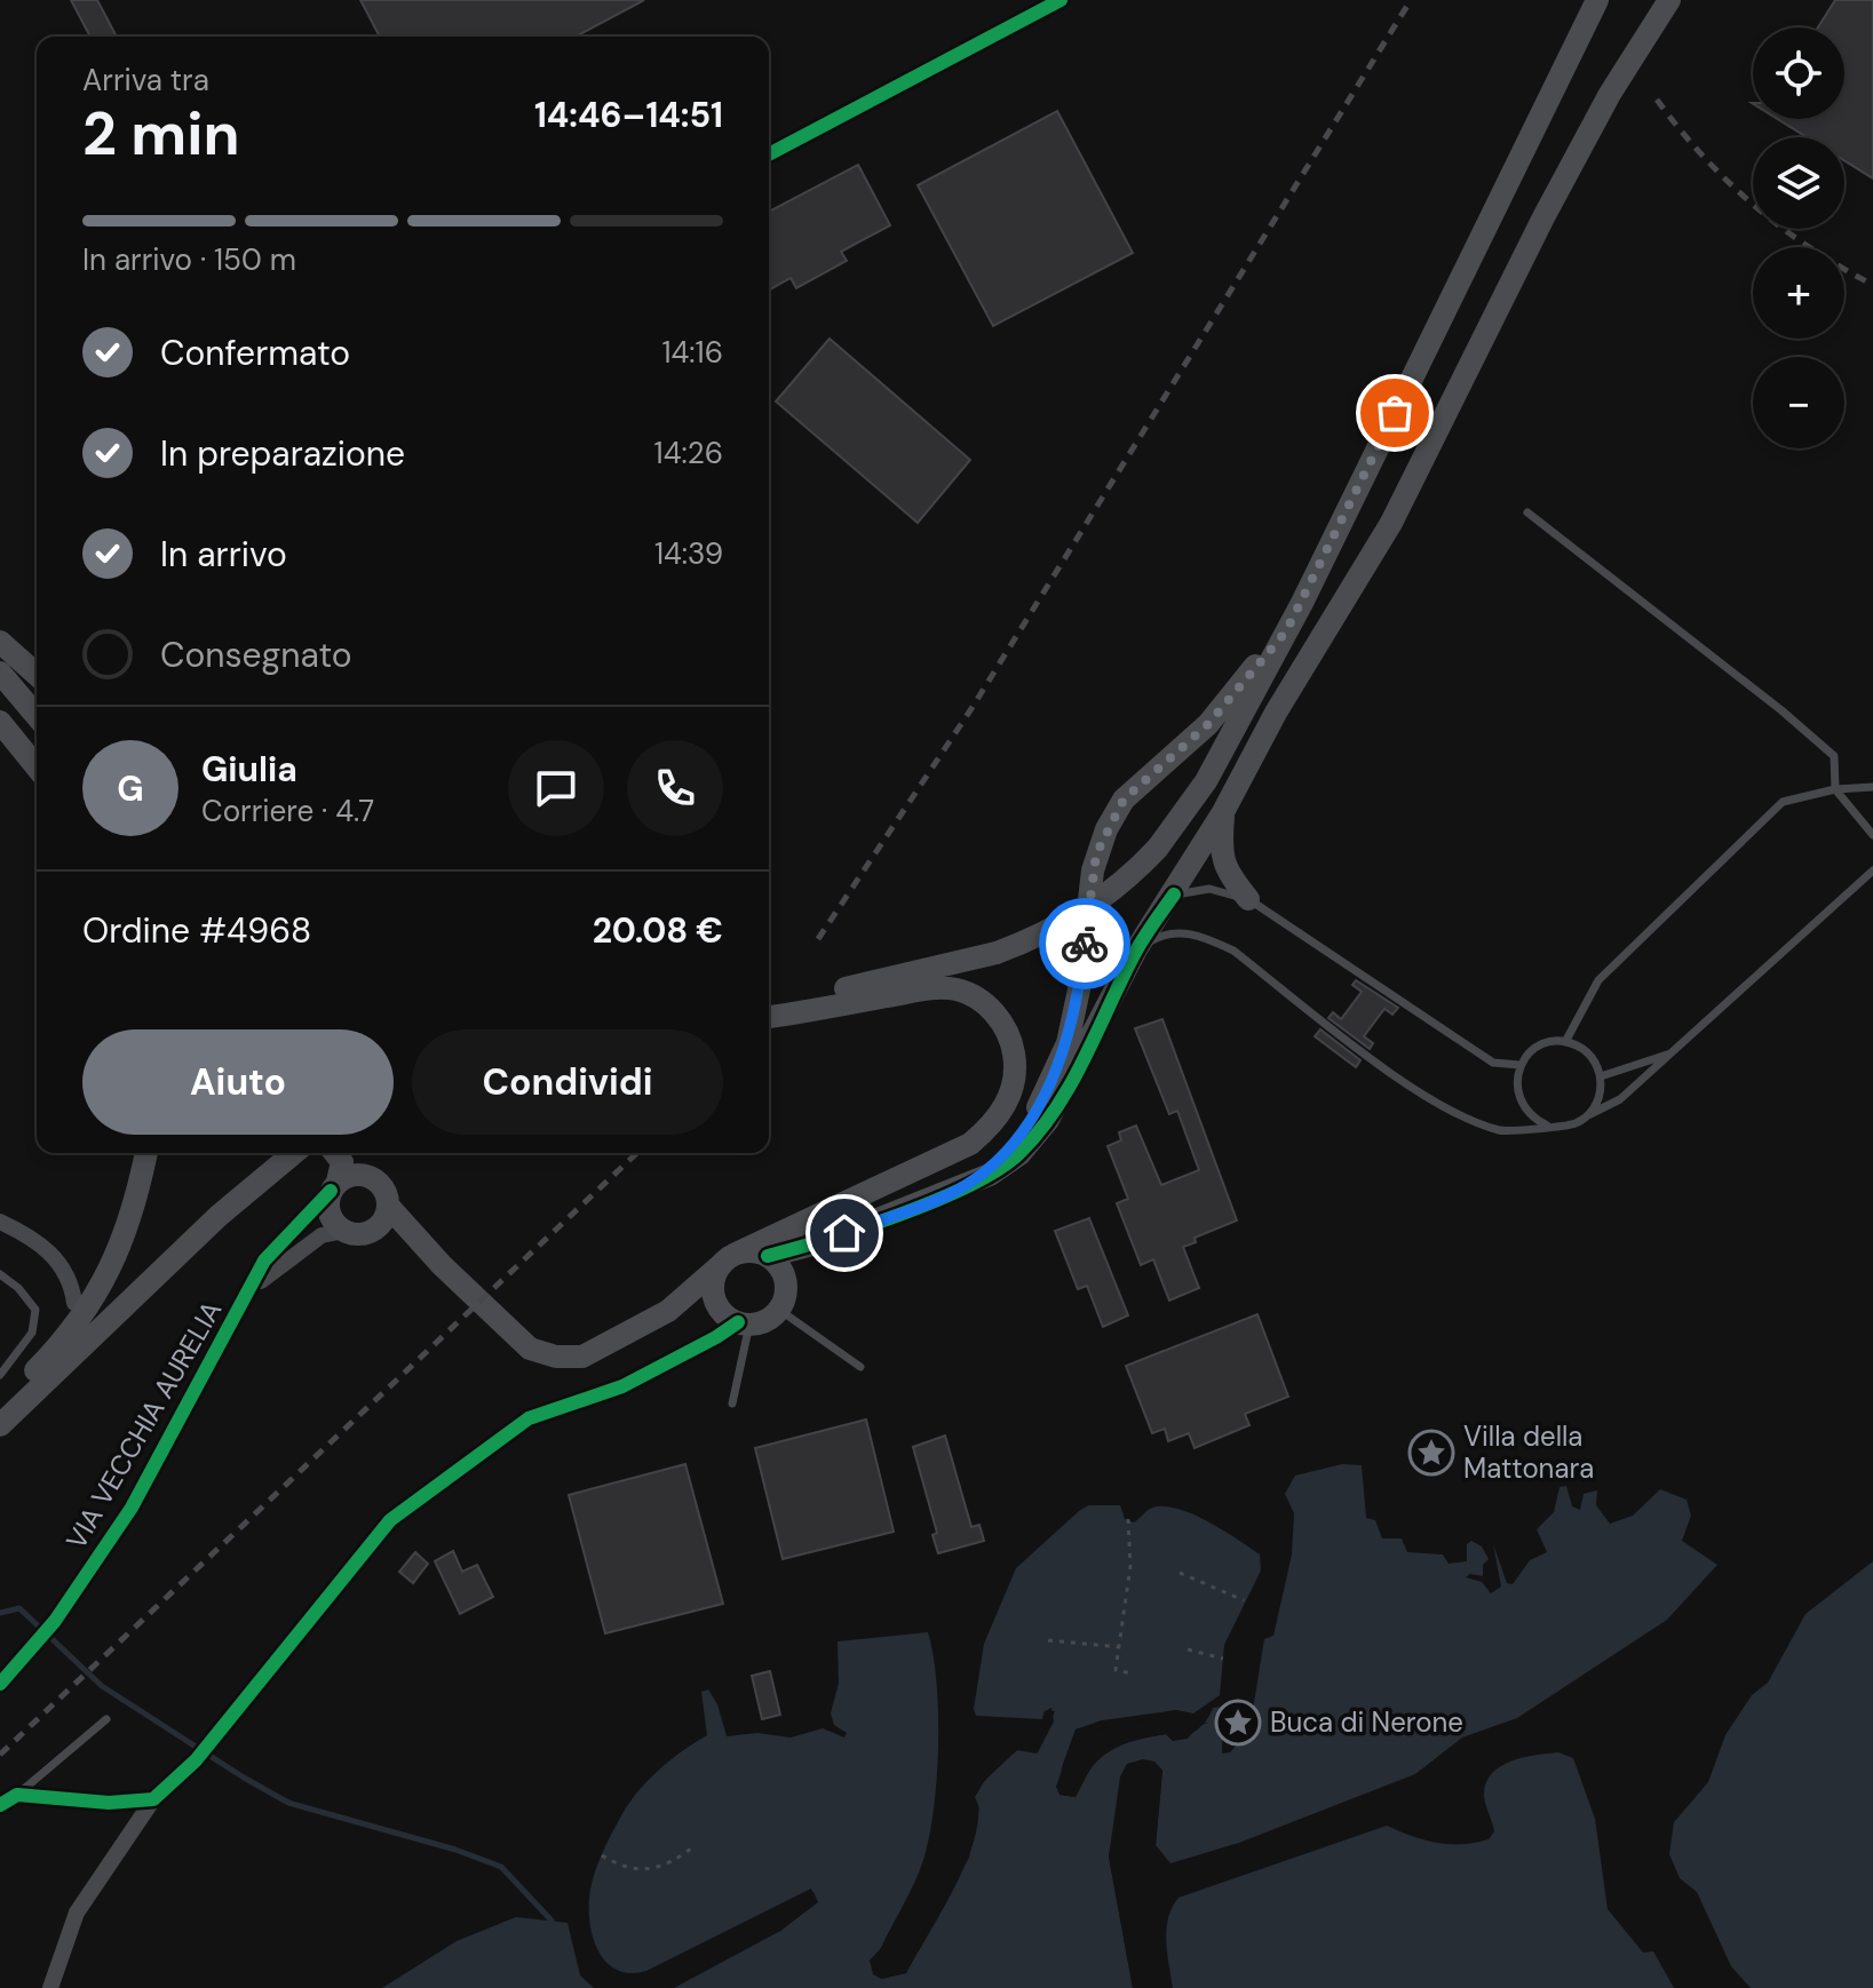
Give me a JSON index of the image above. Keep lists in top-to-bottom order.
{
  "streets": {
    "street": ["VIA VECCHIA AURELIA"]
  },
  "places": {
    "place": ["Villa della Mattonara", "Buca di Nerone"]
  },
  "page": {
    "map_buttons": ["+", "−"],
    "heading": ["2 min", "Arriva tra", "14:46–14:51"],
    "panel": [
      "Giulia",
      "Corriere · 4.7",
      "Ordine #4968",
      "20.08 €"
    ],
    "bar": "In arrivo · 150 m",
    "list": [
      ["Confermato", "14:16"],
      ["In preparazione", "14:26"],
      ["In arrivo", "14:39"],
      "Consegnato"
    ],
    "round": "G",
    "buttons": ["Aiuto", "Condividi"]
  }
}
